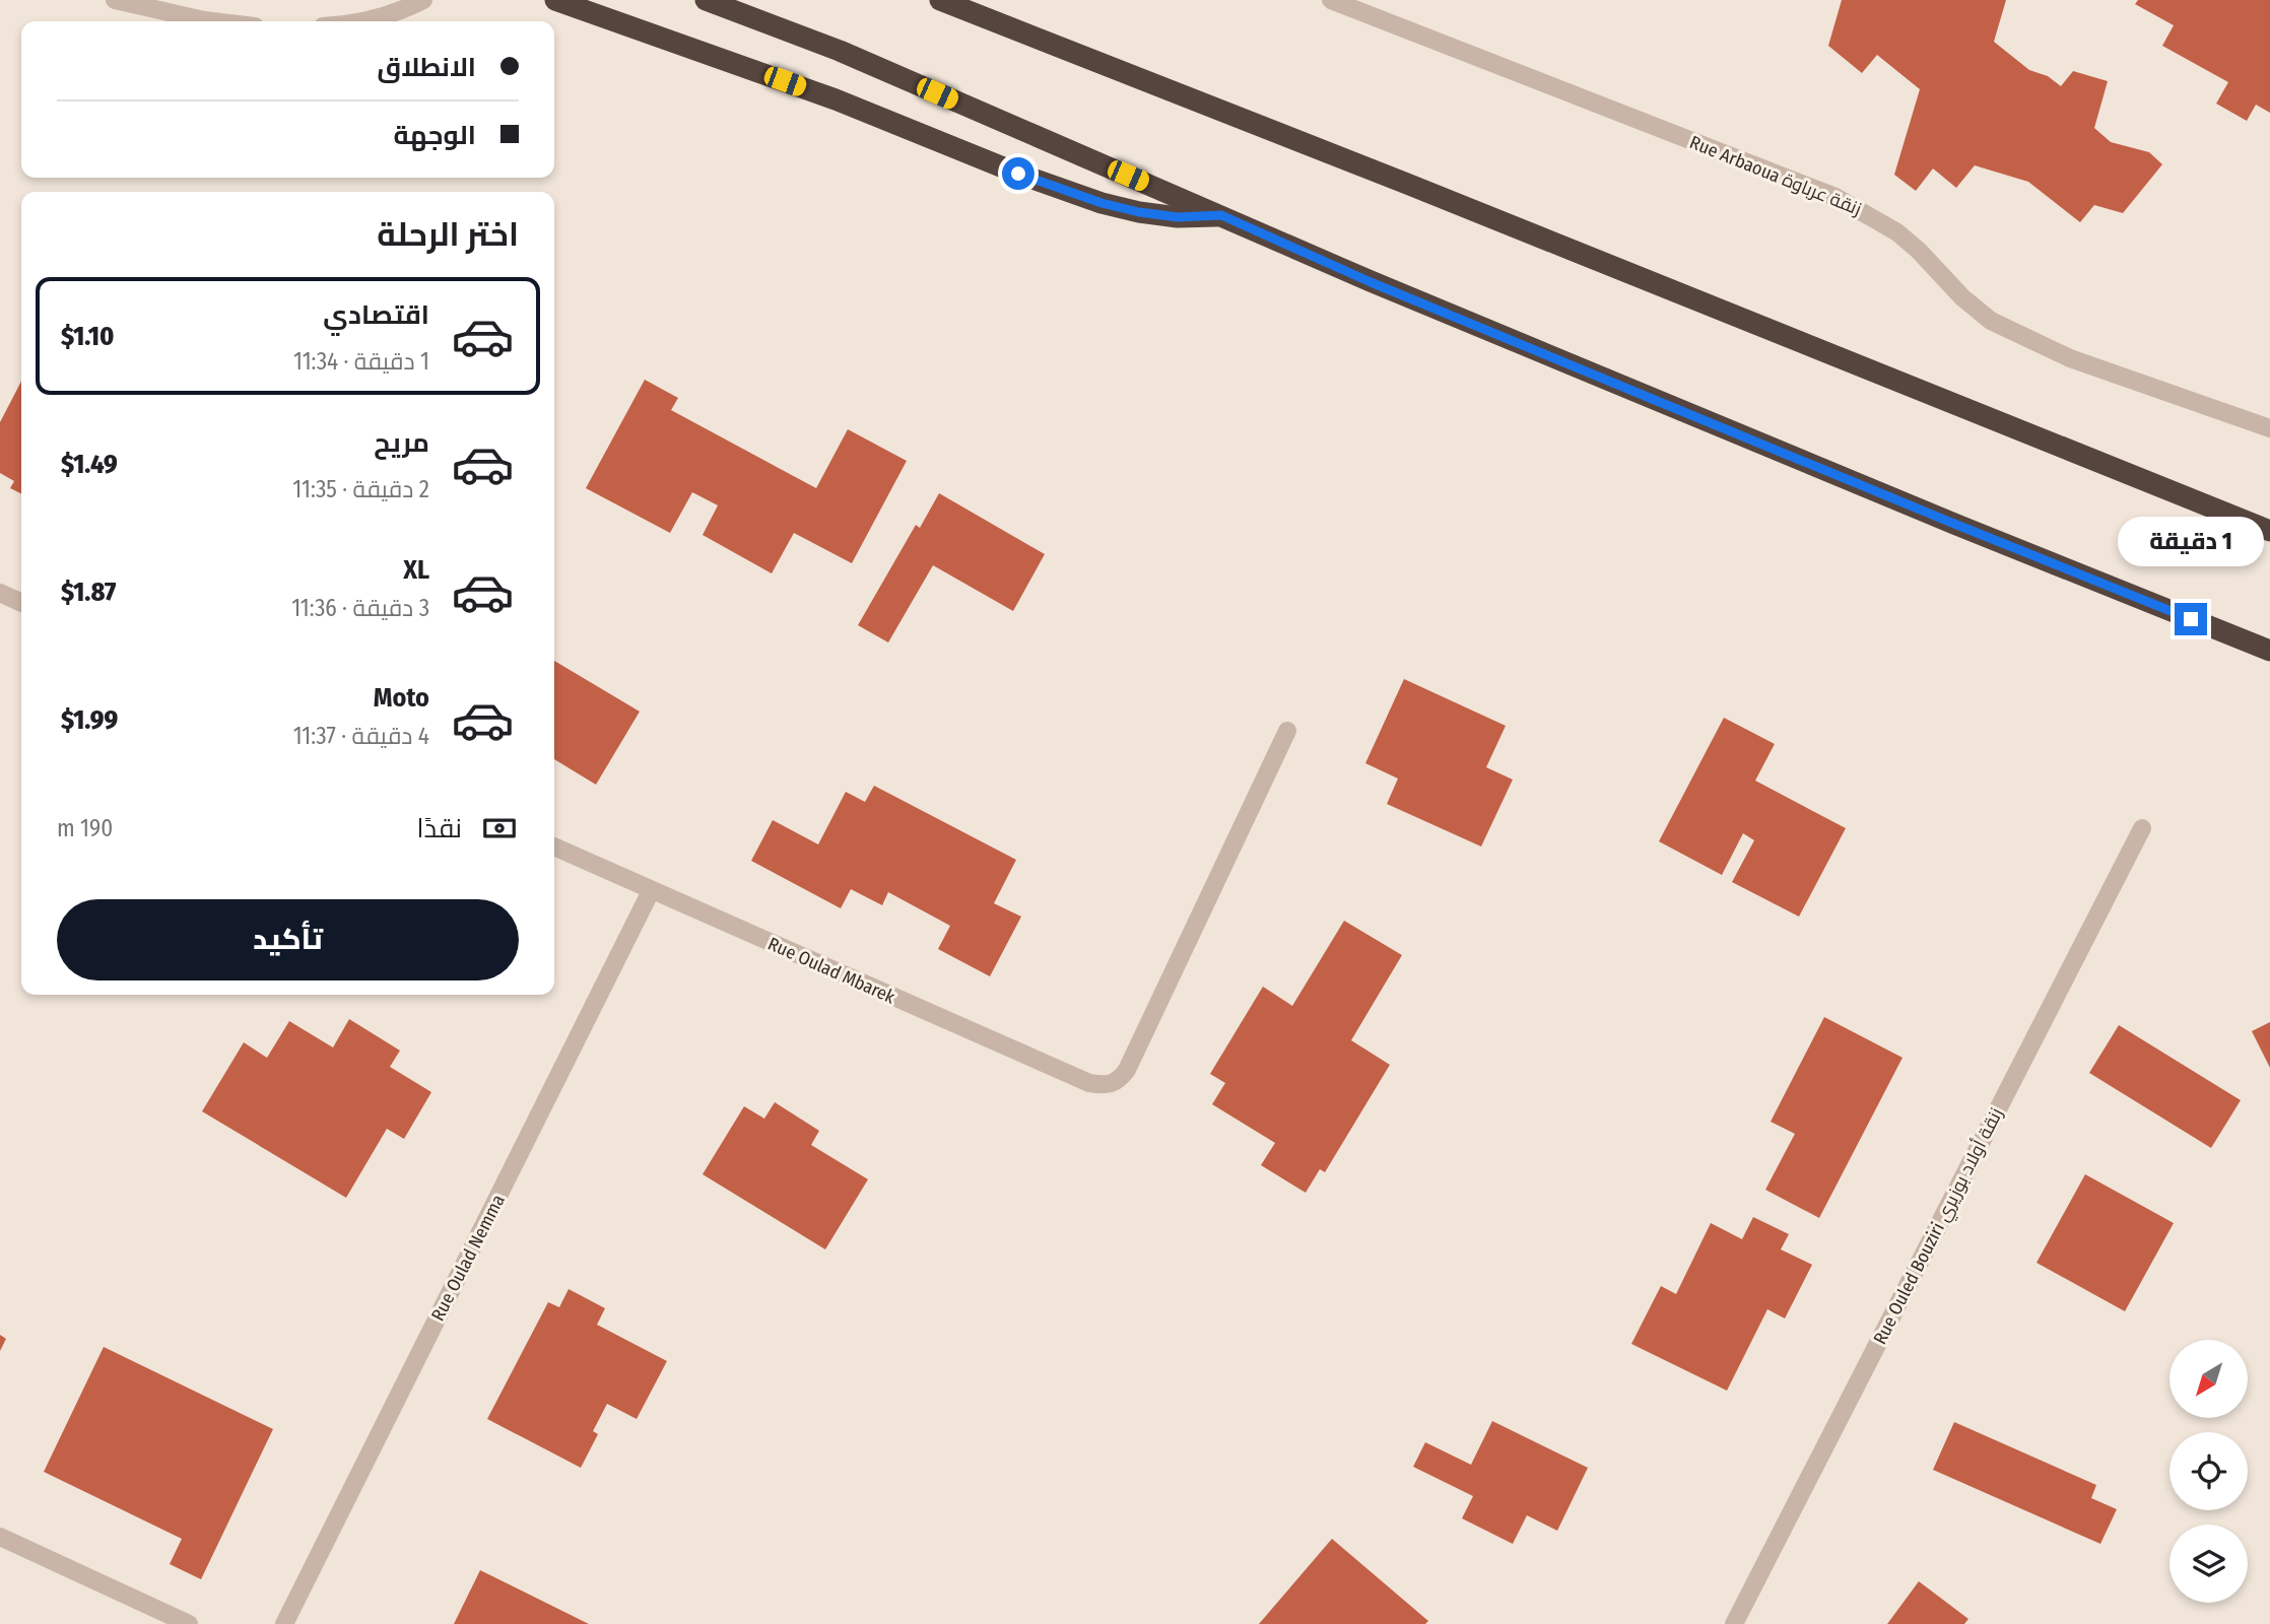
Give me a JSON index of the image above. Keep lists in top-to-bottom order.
{
  "streets": {
    "street": [
      "Rue Arbaoua زنقة عرباوة",
      "Rue Oulad Mbarek",
      "Rue Ouled Bouziri زنقة أولاد بوزيري",
      "Rue Oulad Nemma"
    ]
  },
  "crossings": [
    ["Rue Oulad Mbarek", "Rue Oulad Nemma"]
  ],
  "north": "bottom left",
  "page": {
    "banner": ["الانطلاق", "الوجهة"],
    "heading": "اختر الرحلة",
    "list": [
      {
        "name": "اقتصادي",
        "note": "1 دقيقة · 11:34",
        "value": "$1.10"
      },
      {
        "name": "مريح",
        "note": "2 دقيقة · 11:35",
        "value": "$1.49"
      },
      {
        "name": "XL",
        "note": "3 دقيقة · 11:36",
        "value": "$1.87"
      },
      {
        "name": "Moto",
        "note": "4 دقيقة · 11:37",
        "value": "$1.99"
      }
    ],
    "bubble": "1 دقيقة",
    "pay": ["نقدًا", "190 m"],
    "buttons": "تأكيد"
  }
}
